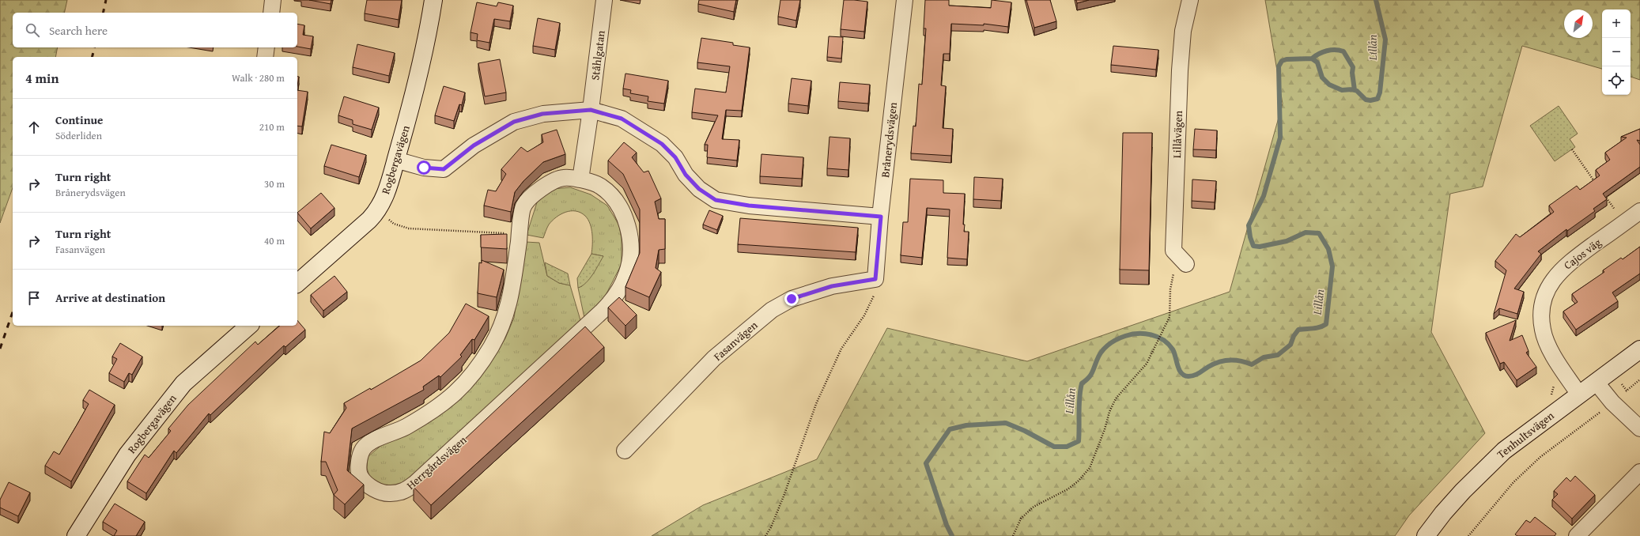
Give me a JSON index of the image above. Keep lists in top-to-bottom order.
{
  "streets": {
    "street": [
      "Ståhlgatan",
      "Lillåvägen",
      "Brånerydsvägen",
      "Rogbergavägen",
      "Cajos väg",
      "Fasanvägen",
      "Tenhultsvägen",
      "Herrgårdsvägen"
    ]
  },
  "crossings": [
    ["Brånerydsvägen", "Fasanvägen"],
    ["Cajos väg", "Tenhultsvägen"]
  ],
  "water": ["Lillån"],
  "north": "top right",
  "page": {
    "map_buttons": ["+", "−"],
    "search": "Search here",
    "heading": ["4 min", "Walk · 280 m"],
    "list": [
      ["Continue", "Söderliden", "210 m"],
      ["Turn right", "Brånerydsvägen", "30 m"],
      ["Turn right", "Fasanvägen", "40 m"],
      "Arrive at destination"
    ]
  }
}
